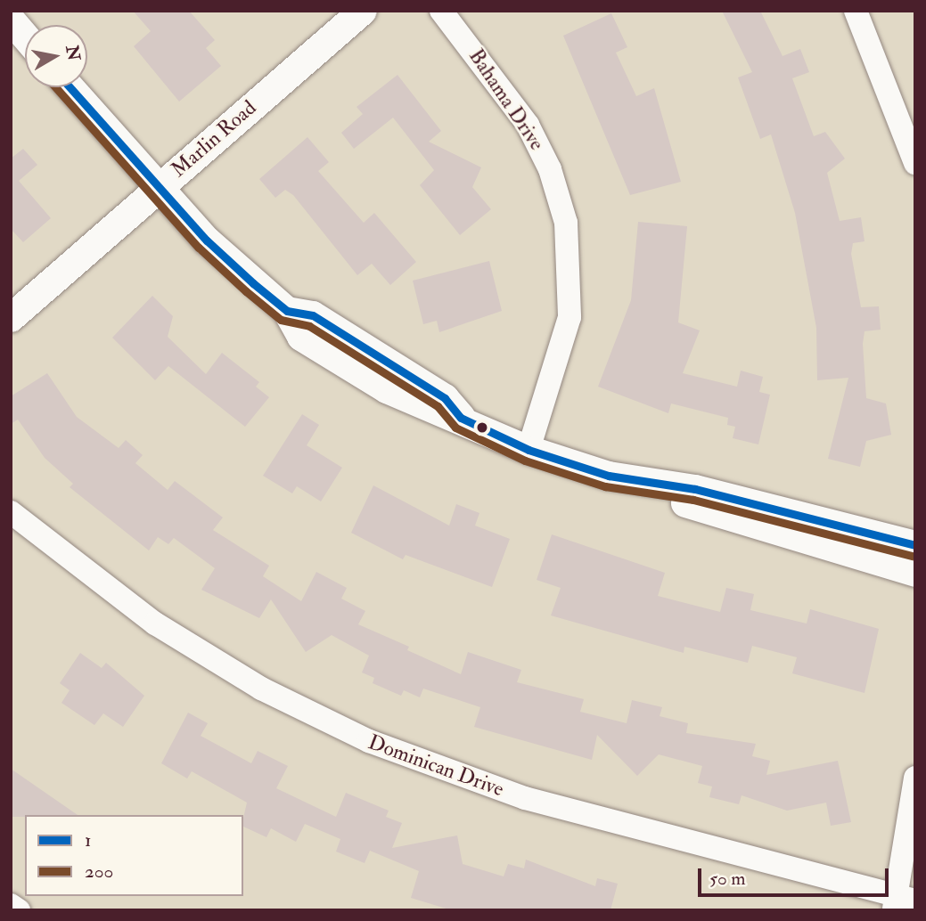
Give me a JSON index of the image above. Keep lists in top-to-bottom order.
{
  "streets": {
    "street": ["Bahama Drive", "Marlin Road", "Dominican Drive"]
  },
  "lines": ["transit line 1", "transit line 200"],
  "legend": ["1", "200"],
  "scale_bar": "50 m",
  "north": "right"
}
